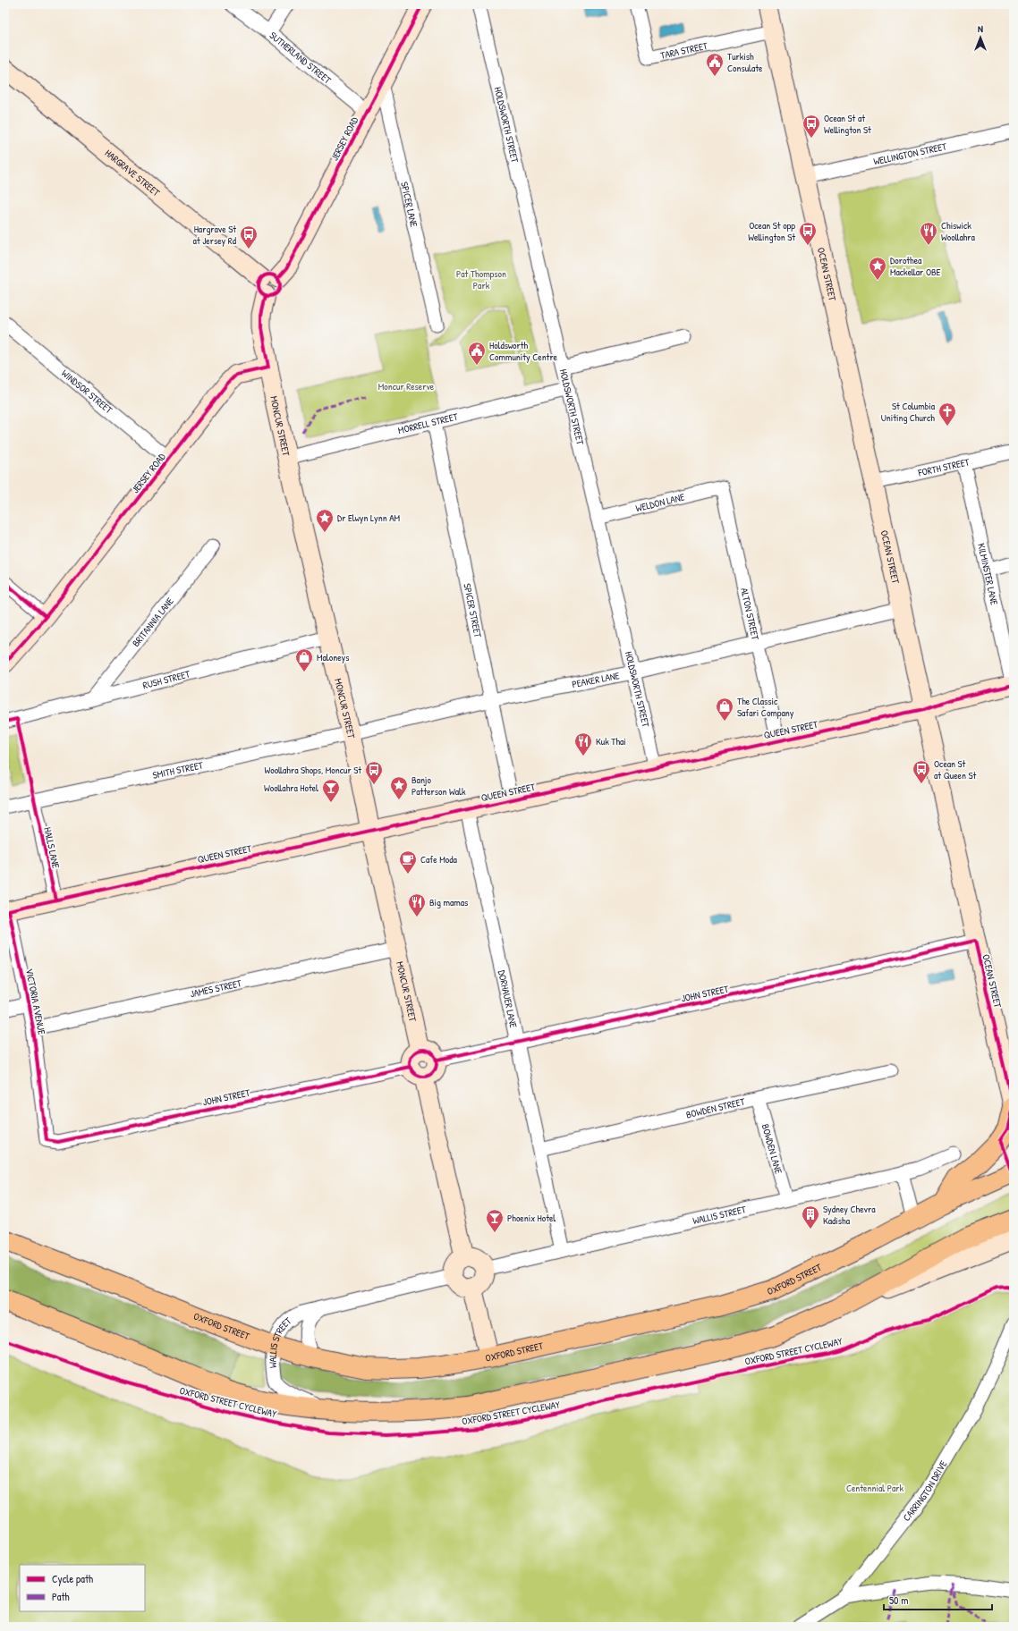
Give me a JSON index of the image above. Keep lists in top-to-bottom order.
{
  "streets": {
    "main road": ["OXFORD STREET"],
    "street": [
      "TARA STREET",
      "SUTHERLAND STREET",
      "HOLDSWORTH STREET",
      "JERSEY ROAD",
      "WELLINGTON STREET",
      "HARGRAVE STREET",
      "SPICER LANE",
      "OCEAN STREET",
      "WINDSOR STREET",
      "MORRELL STREET",
      "MONCUR STREET",
      "FORTH STREET",
      "WELDON LANE",
      "KILMINSTER LANE",
      "SPICER STREET",
      "ALTON STREET",
      "BRITANNIA LANE",
      "RUSH STREET",
      "PEAKER LANE",
      "QUEEN STREET",
      "SMITH STREET",
      "HALLS LANE",
      "JAMES STREET",
      "JOHN STREET",
      "DORHAUER LANE",
      "VICTORIA AVENUE",
      "BOWDEN STREET",
      "BOWDEN LANE",
      "WALLIS STREET",
      "CARRINGTON DRIVE"
    ],
    "cycle path": ["OXFORD STREET CYCLEWAY"]
  },
  "crossings": [
    ["TARA STREET", "OCEAN STREET"],
    ["SUTHERLAND STREET", "JERSEY ROAD"],
    ["HOLDSWORTH STREET", "MORRELL STREET"],
    ["HOLDSWORTH STREET", "WELDON LANE"],
    ["HOLDSWORTH STREET", "PEAKER LANE"],
    ["HOLDSWORTH STREET", "QUEEN STREET"],
    ["JERSEY ROAD", "HARGRAVE STREET"],
    ["JERSEY ROAD", "SPICER LANE"],
    ["JERSEY ROAD", "WINDSOR STREET"],
    ["JERSEY ROAD", "MONCUR STREET"],
    ["WELLINGTON STREET", "OCEAN STREET"],
    ["OCEAN STREET", "FORTH STREET"],
    ["OCEAN STREET", "PEAKER LANE"],
    ["OCEAN STREET", "QUEEN STREET"],
    ["OCEAN STREET", "JOHN STREET"],
    ["MORRELL STREET", "MONCUR STREET"],
    ["MORRELL STREET", "SPICER STREET"],
    ["MONCUR STREET", "RUSH STREET"],
    ["MONCUR STREET", "PEAKER LANE"],
    ["MONCUR STREET", "QUEEN STREET"],
    ["MONCUR STREET", "SMITH STREET"],
    ["MONCUR STREET", "JAMES STREET"],
    ["MONCUR STREET", "JOHN STREET"],
    ["FORTH STREET", "KILMINSTER LANE"],
    ["WELDON LANE", "ALTON STREET"],
    ["KILMINSTER LANE", "QUEEN STREET"],
    ["SPICER STREET", "PEAKER LANE"],
    ["SPICER STREET", "QUEEN STREET"],
    ["ALTON STREET", "PEAKER LANE"],
    ["ALTON STREET", "QUEEN STREET"],
    ["BRITANNIA LANE", "RUSH STREET"],
    ["PEAKER LANE", "SMITH STREET"],
    ["QUEEN STREET", "HALLS LANE"],
    ["QUEEN STREET", "DORHAUER LANE"],
    ["QUEEN STREET", "VICTORIA AVENUE"],
    ["SMITH STREET", "HALLS LANE"],
    ["JAMES STREET", "VICTORIA AVENUE"],
    ["JOHN STREET", "DORHAUER LANE"],
    ["JOHN STREET", "VICTORIA AVENUE"],
    ["DORHAUER LANE", "BOWDEN STREET"],
    ["DORHAUER LANE", "WALLIS STREET"],
    ["BOWDEN STREET", "BOWDEN LANE"],
    ["BOWDEN LANE", "WALLIS STREET"],
    ["WALLIS STREET", "OXFORD STREET"]
  ],
  "parks": ["Pat Thompson Park", "Moncur Reserve", "Centennial Park"],
  "places": {
    "public building": ["Turkish Consulate", "Holdsworth Community Centre"],
    "bus stop": [
      "Ocean St at Wellington St",
      "Ocean St opp Wellington St",
      "Hargrave St at Jersey Rd",
      "Ocean St at Queen St",
      "Woollahra Shops, Moncur St"
    ],
    "restaurant": ["Chiswick Woollahra", "Kuk Thai", "Big mamas"],
    "place": ["Dorothea Mackellar OBE", "Dr Elwyn Lynn AM", "Banjo Patterson Walk"],
    "church": ["St Columbia Uniting Church"],
    "shop": ["Maloneys", "The Classic Safari Company"],
    "bar": ["Woollahra Hotel", "Phoenix Hotel"],
    "cafe": ["Cafe Moda"],
    "building": ["Sydney Chevra Kadisha"]
  },
  "legend": ["Cycle path", "Path"],
  "scale_bar": "50 m",
  "north": "top"
}
